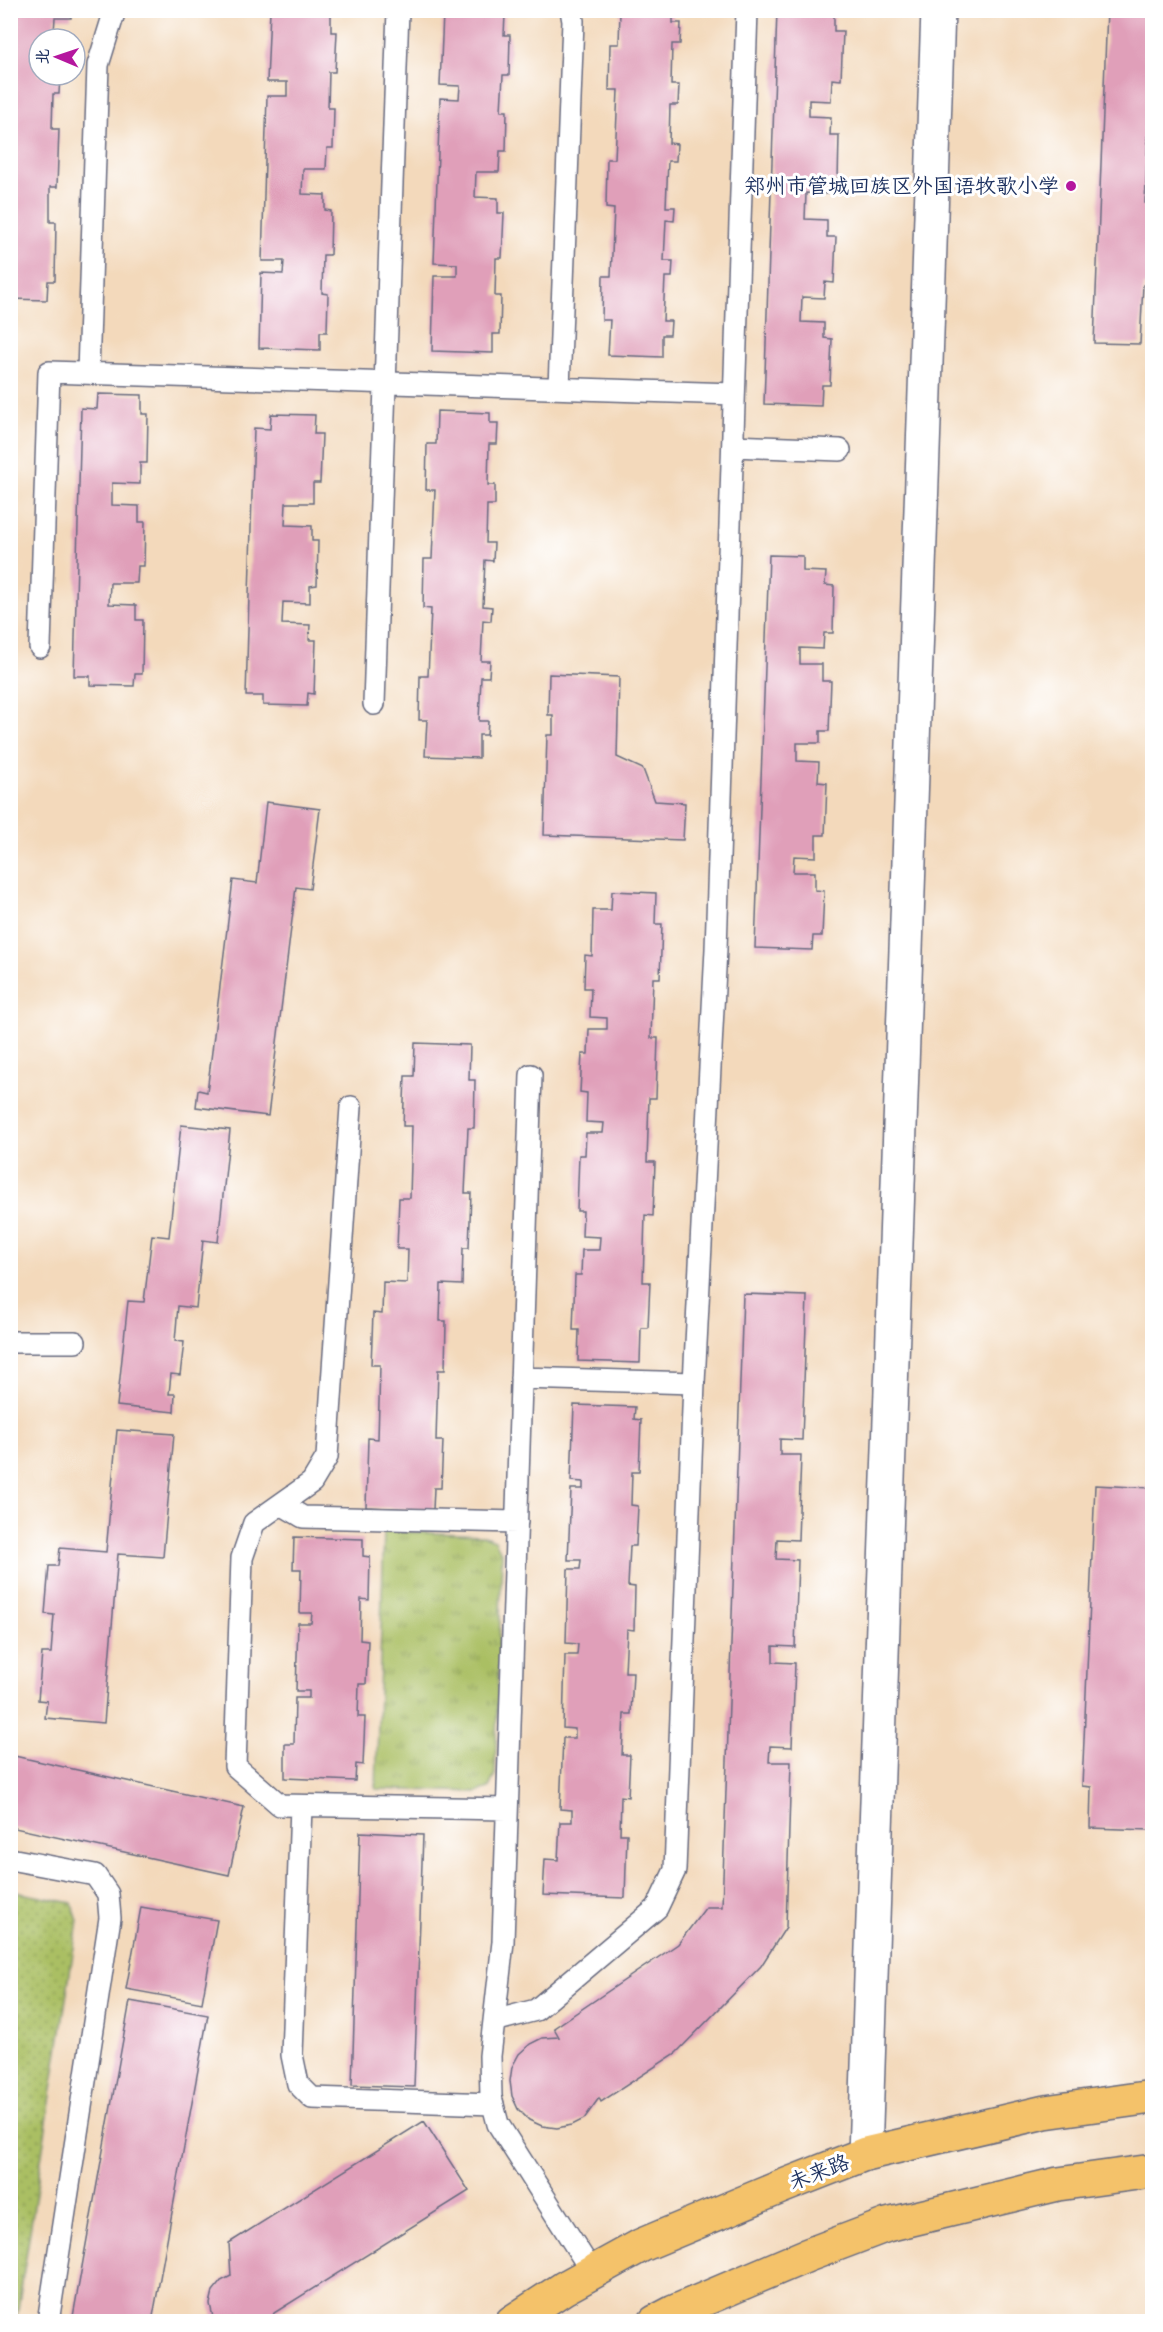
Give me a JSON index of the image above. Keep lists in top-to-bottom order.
{
  "streets": {
    "main road": ["未来路"]
  },
  "places": ["郑州市管城回族区外国语牧歌小学"],
  "north": "left"
}
